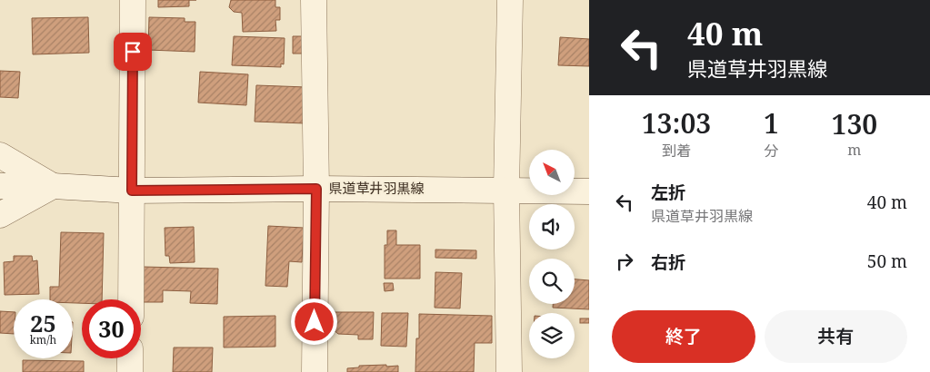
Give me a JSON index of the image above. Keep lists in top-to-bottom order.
{
  "streets": {
    "street": ["県道草井羽黒線"]
  },
  "north": "top left",
  "page": {
    "turn": ["40 m", "県道草井羽黒線"],
    "eta": [
      "13:03",
      "到着",
      "1",
      "分",
      "130",
      "m"
    ],
    "list": [
      {
        "name": "左折",
        "note": "県道草井羽黒線",
        "value": "40 m"
      },
      {
        "name": "右折",
        "value": "50 m"
      }
    ],
    "speed": "25 km/h",
    "limit": "30",
    "buttons": ["終了", "共有"]
  }
}
